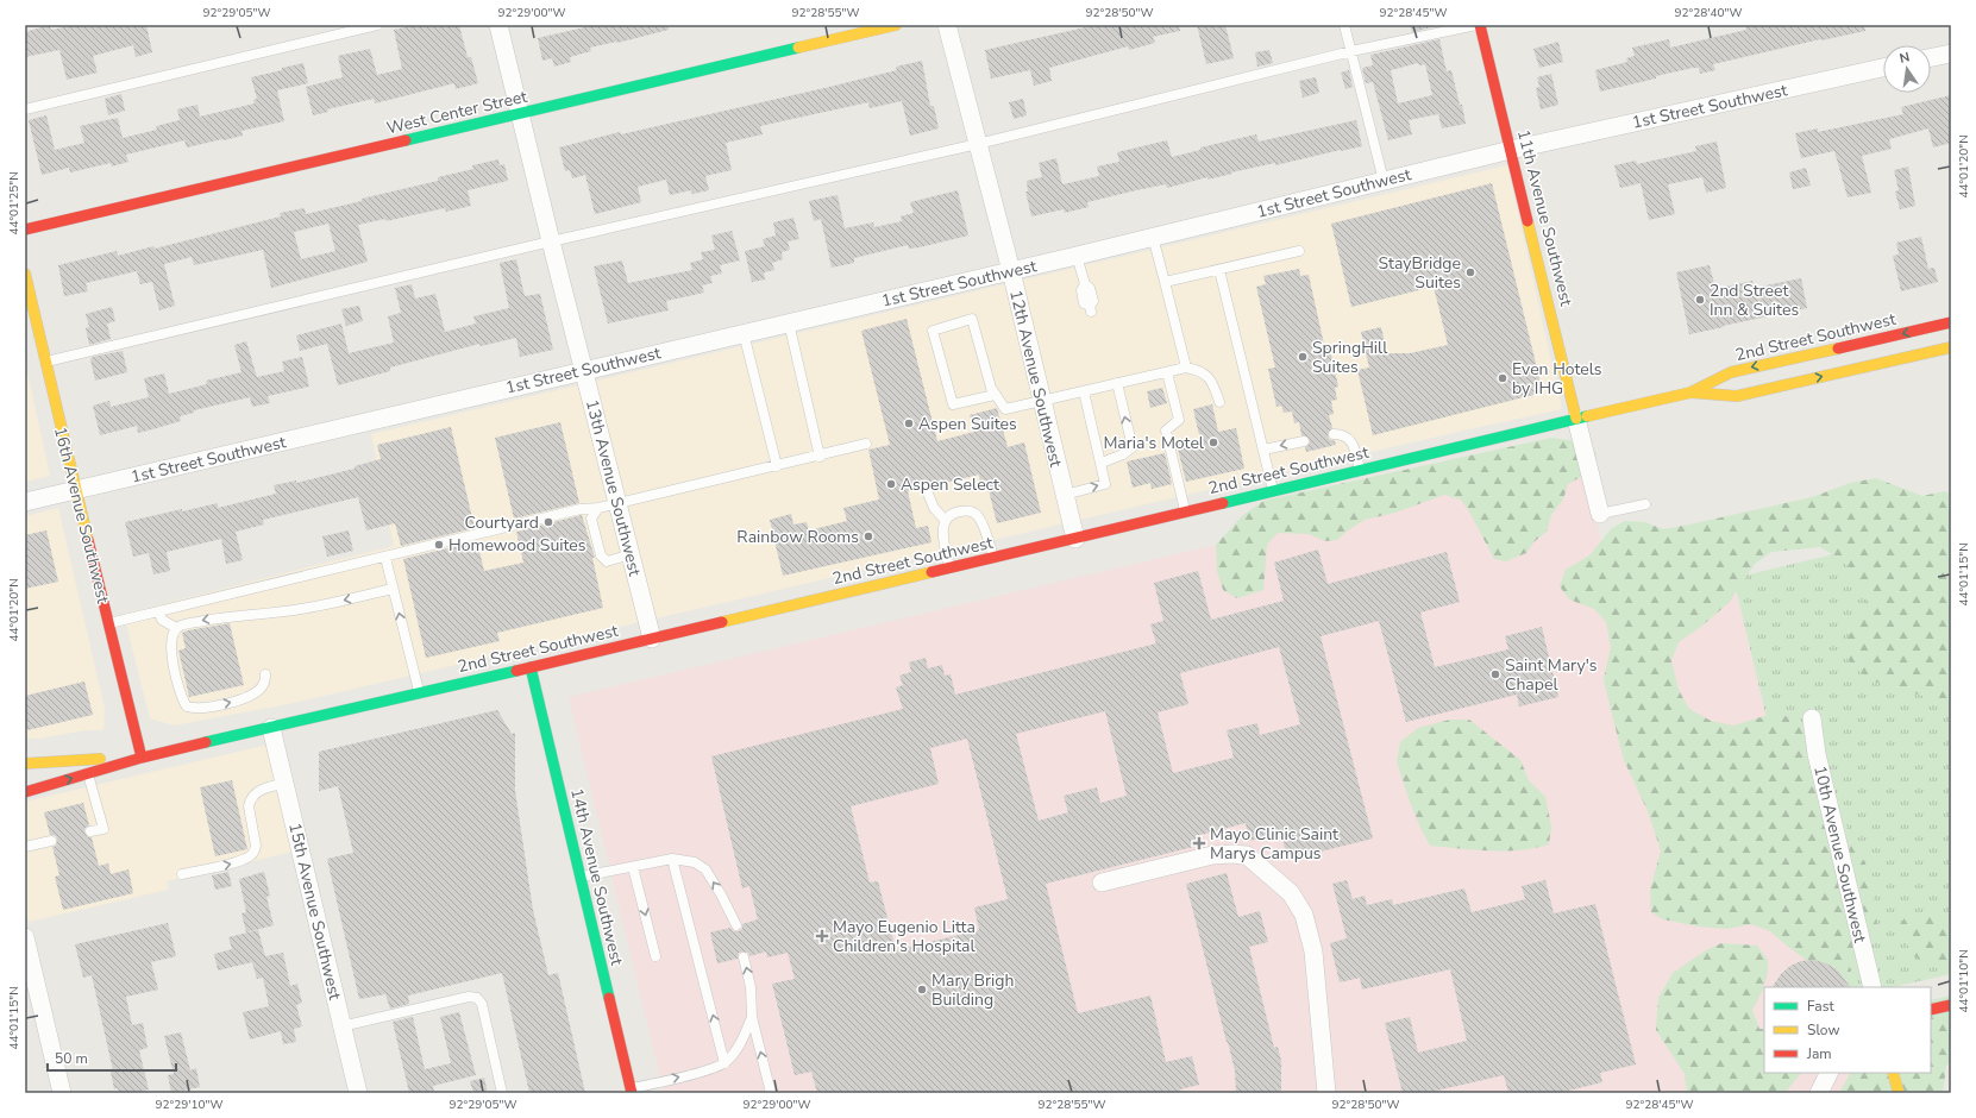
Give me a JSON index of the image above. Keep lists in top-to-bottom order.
{
  "streets": {
    "main road": [
      "West Center Street",
      "11th Avenue Southwest",
      "2nd Street Southwest",
      "16th Avenue Southwest",
      "14th Avenue Southwest"
    ],
    "street": [
      "1st Street Southwest",
      "12th Avenue Southwest",
      "13th Avenue Southwest",
      "10th Avenue Southwest",
      "15th Avenue Southwest"
    ]
  },
  "crossings": [
    ["1st Street Southwest", "11th Avenue Southwest"],
    ["1st Street Southwest", "12th Avenue Southwest"],
    ["1st Street Southwest", "13th Avenue Southwest"],
    ["1st Street Southwest", "16th Avenue Southwest"],
    ["West Center Street", "13th Avenue Southwest"],
    ["11th Avenue Southwest", "2nd Street Southwest"],
    ["2nd Street Southwest", "12th Avenue Southwest"],
    ["2nd Street Southwest", "13th Avenue Southwest"],
    ["2nd Street Southwest", "16th Avenue Southwest"],
    ["2nd Street Southwest", "14th Avenue Southwest"],
    ["2nd Street Southwest", "15th Avenue Southwest"]
  ],
  "places": {
    "other": [
      "StayBridge Suites",
      "2nd Street Inn & Suites",
      "SpringHill Suites",
      "Even Hotels by IHG",
      "Aspen Suites",
      "Maria's Motel",
      "Aspen Select",
      "Courtyard",
      "Rainbow Rooms",
      "Homewood Suites",
      "Saint Mary's Chapel",
      "Mary Brigh Building"
    ],
    "health": ["Mayo Clinic Saint Marys Campus", "Mayo Eugenio Litta Children's Hospital"]
  },
  "legend": ["Fast", "Slow", "Jam"],
  "scale_bar": "50 m",
  "north": "top",
  "coordinates": [
    "92°29'05\"W",
    "92°29'00\"W",
    "92°28'55\"W",
    "92°28'50\"W",
    "92°28'45\"W",
    "92°28'40\"W",
    "44°01'20\"N",
    "44°01'25\"N",
    "44°01'15\"N",
    "44°01'10\"N",
    "92°29'10\"W"
  ]
}
